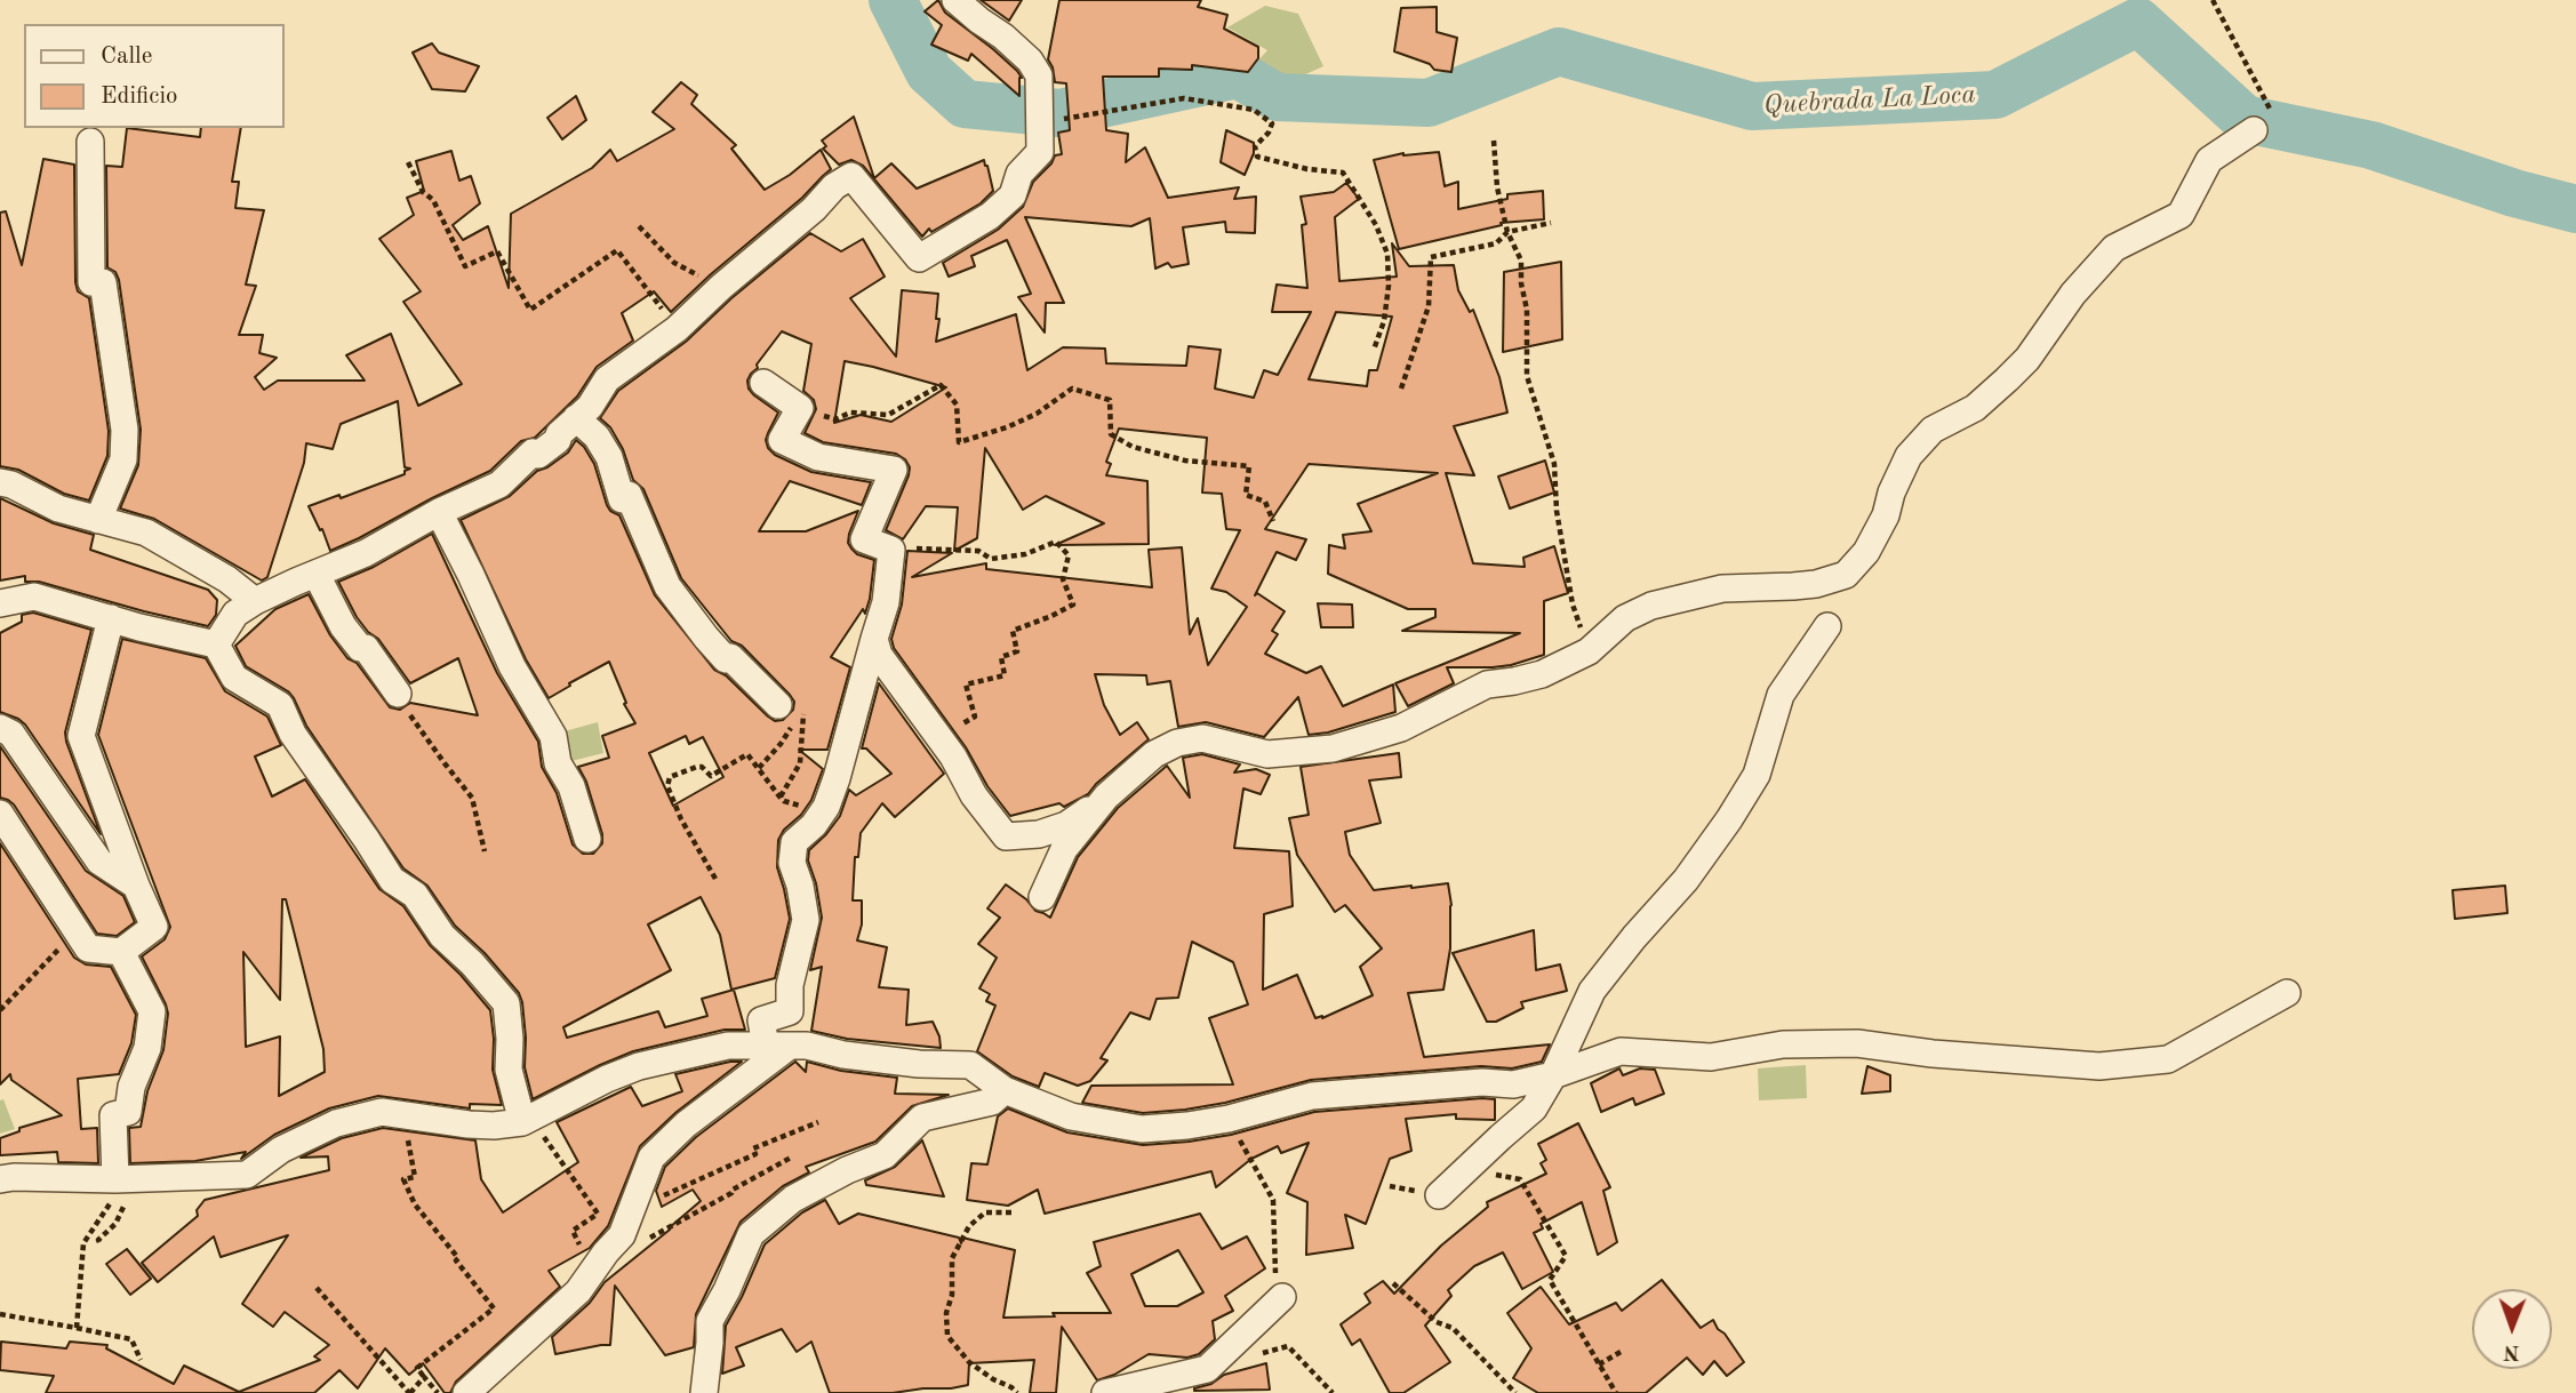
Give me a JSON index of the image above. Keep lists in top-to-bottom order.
{
  "water": ["Quebrada La Loca"],
  "legend": ["Calle", "Edificio"],
  "north": "bottom"
}
